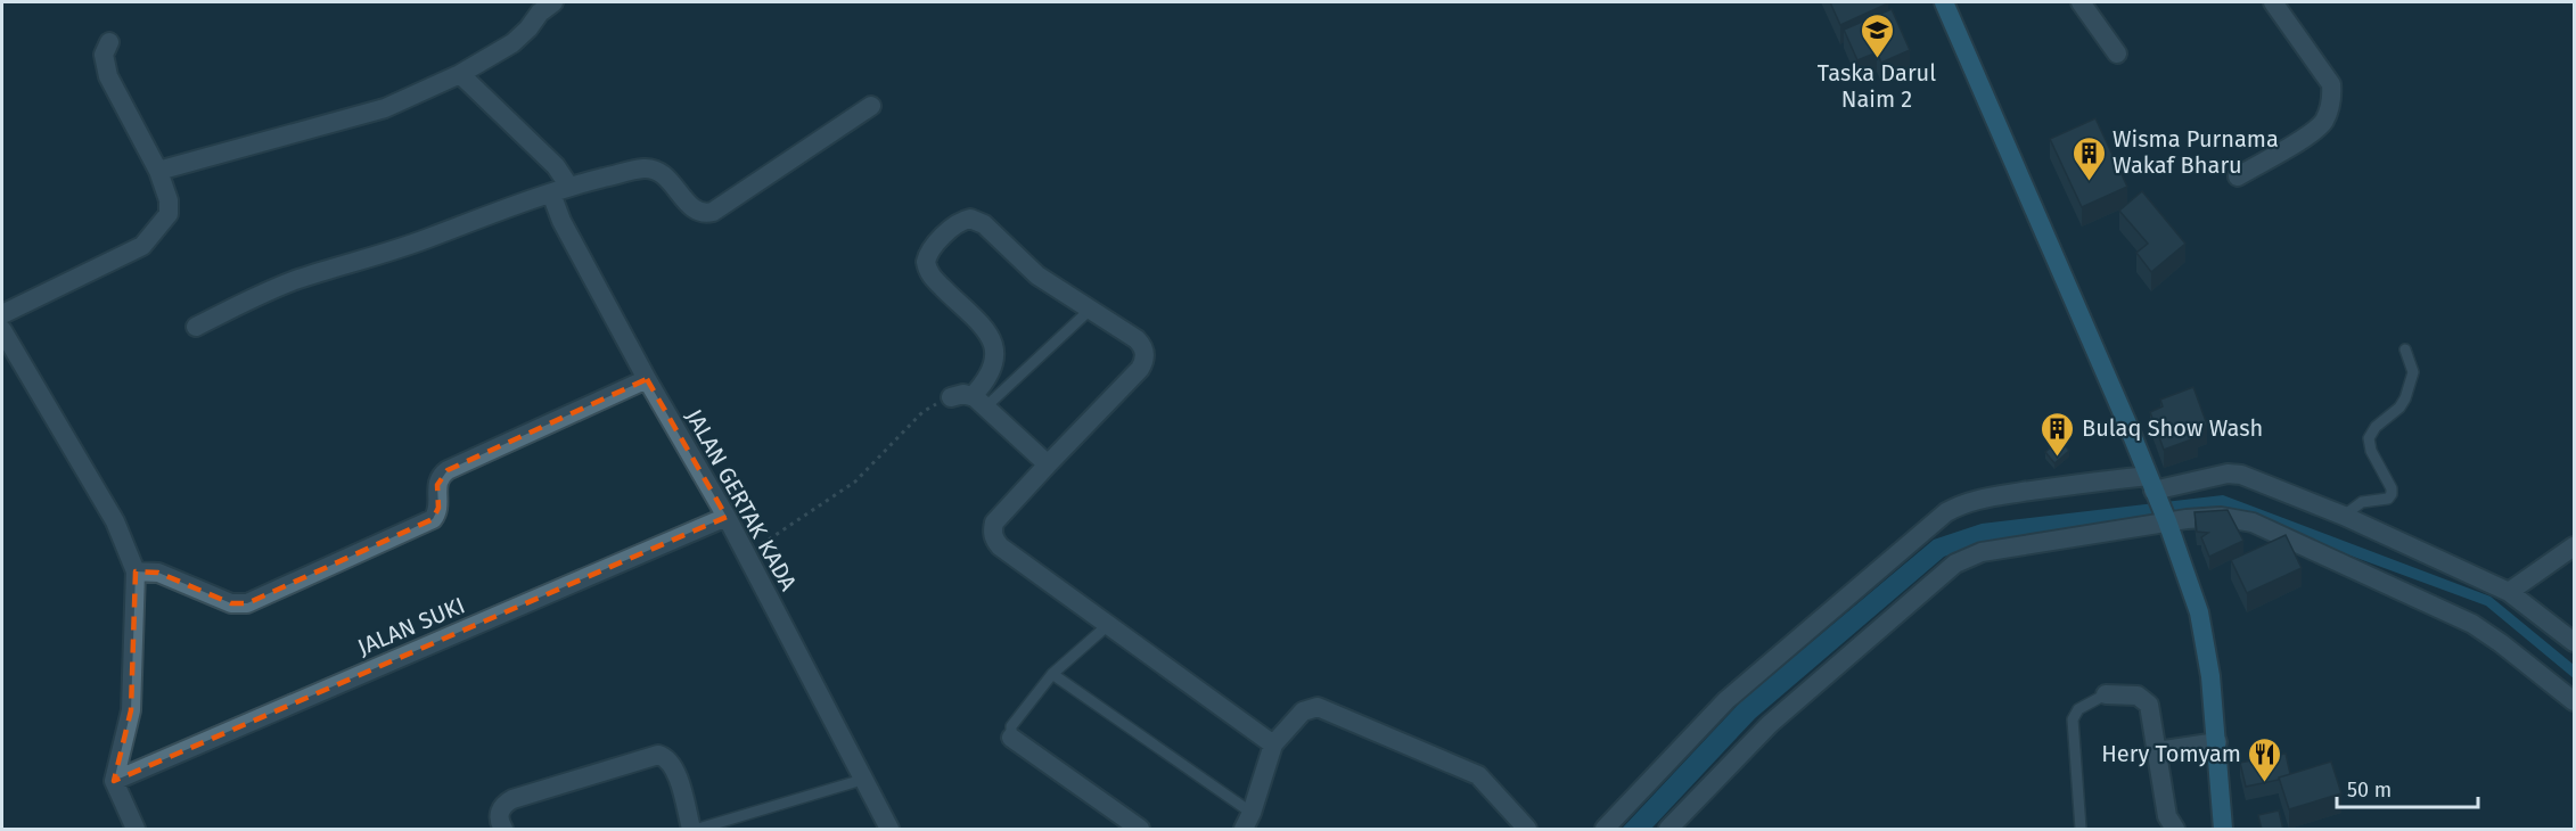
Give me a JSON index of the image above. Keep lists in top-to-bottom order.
{
  "streets": {
    "street": ["JALAN GERTAK KADA", "JALAN SUKI"]
  },
  "crossings": [
    ["JALAN GERTAK KADA", "JALAN SUKI"]
  ],
  "places": {
    "school or university": ["Taska Darul Naim 2"],
    "building": ["Wisma Purnama Wakaf Bharu", "Bulaq Show Wash"],
    "restaurant": ["Hery Tomyam"]
  },
  "scale_bar": "50 m"
}
